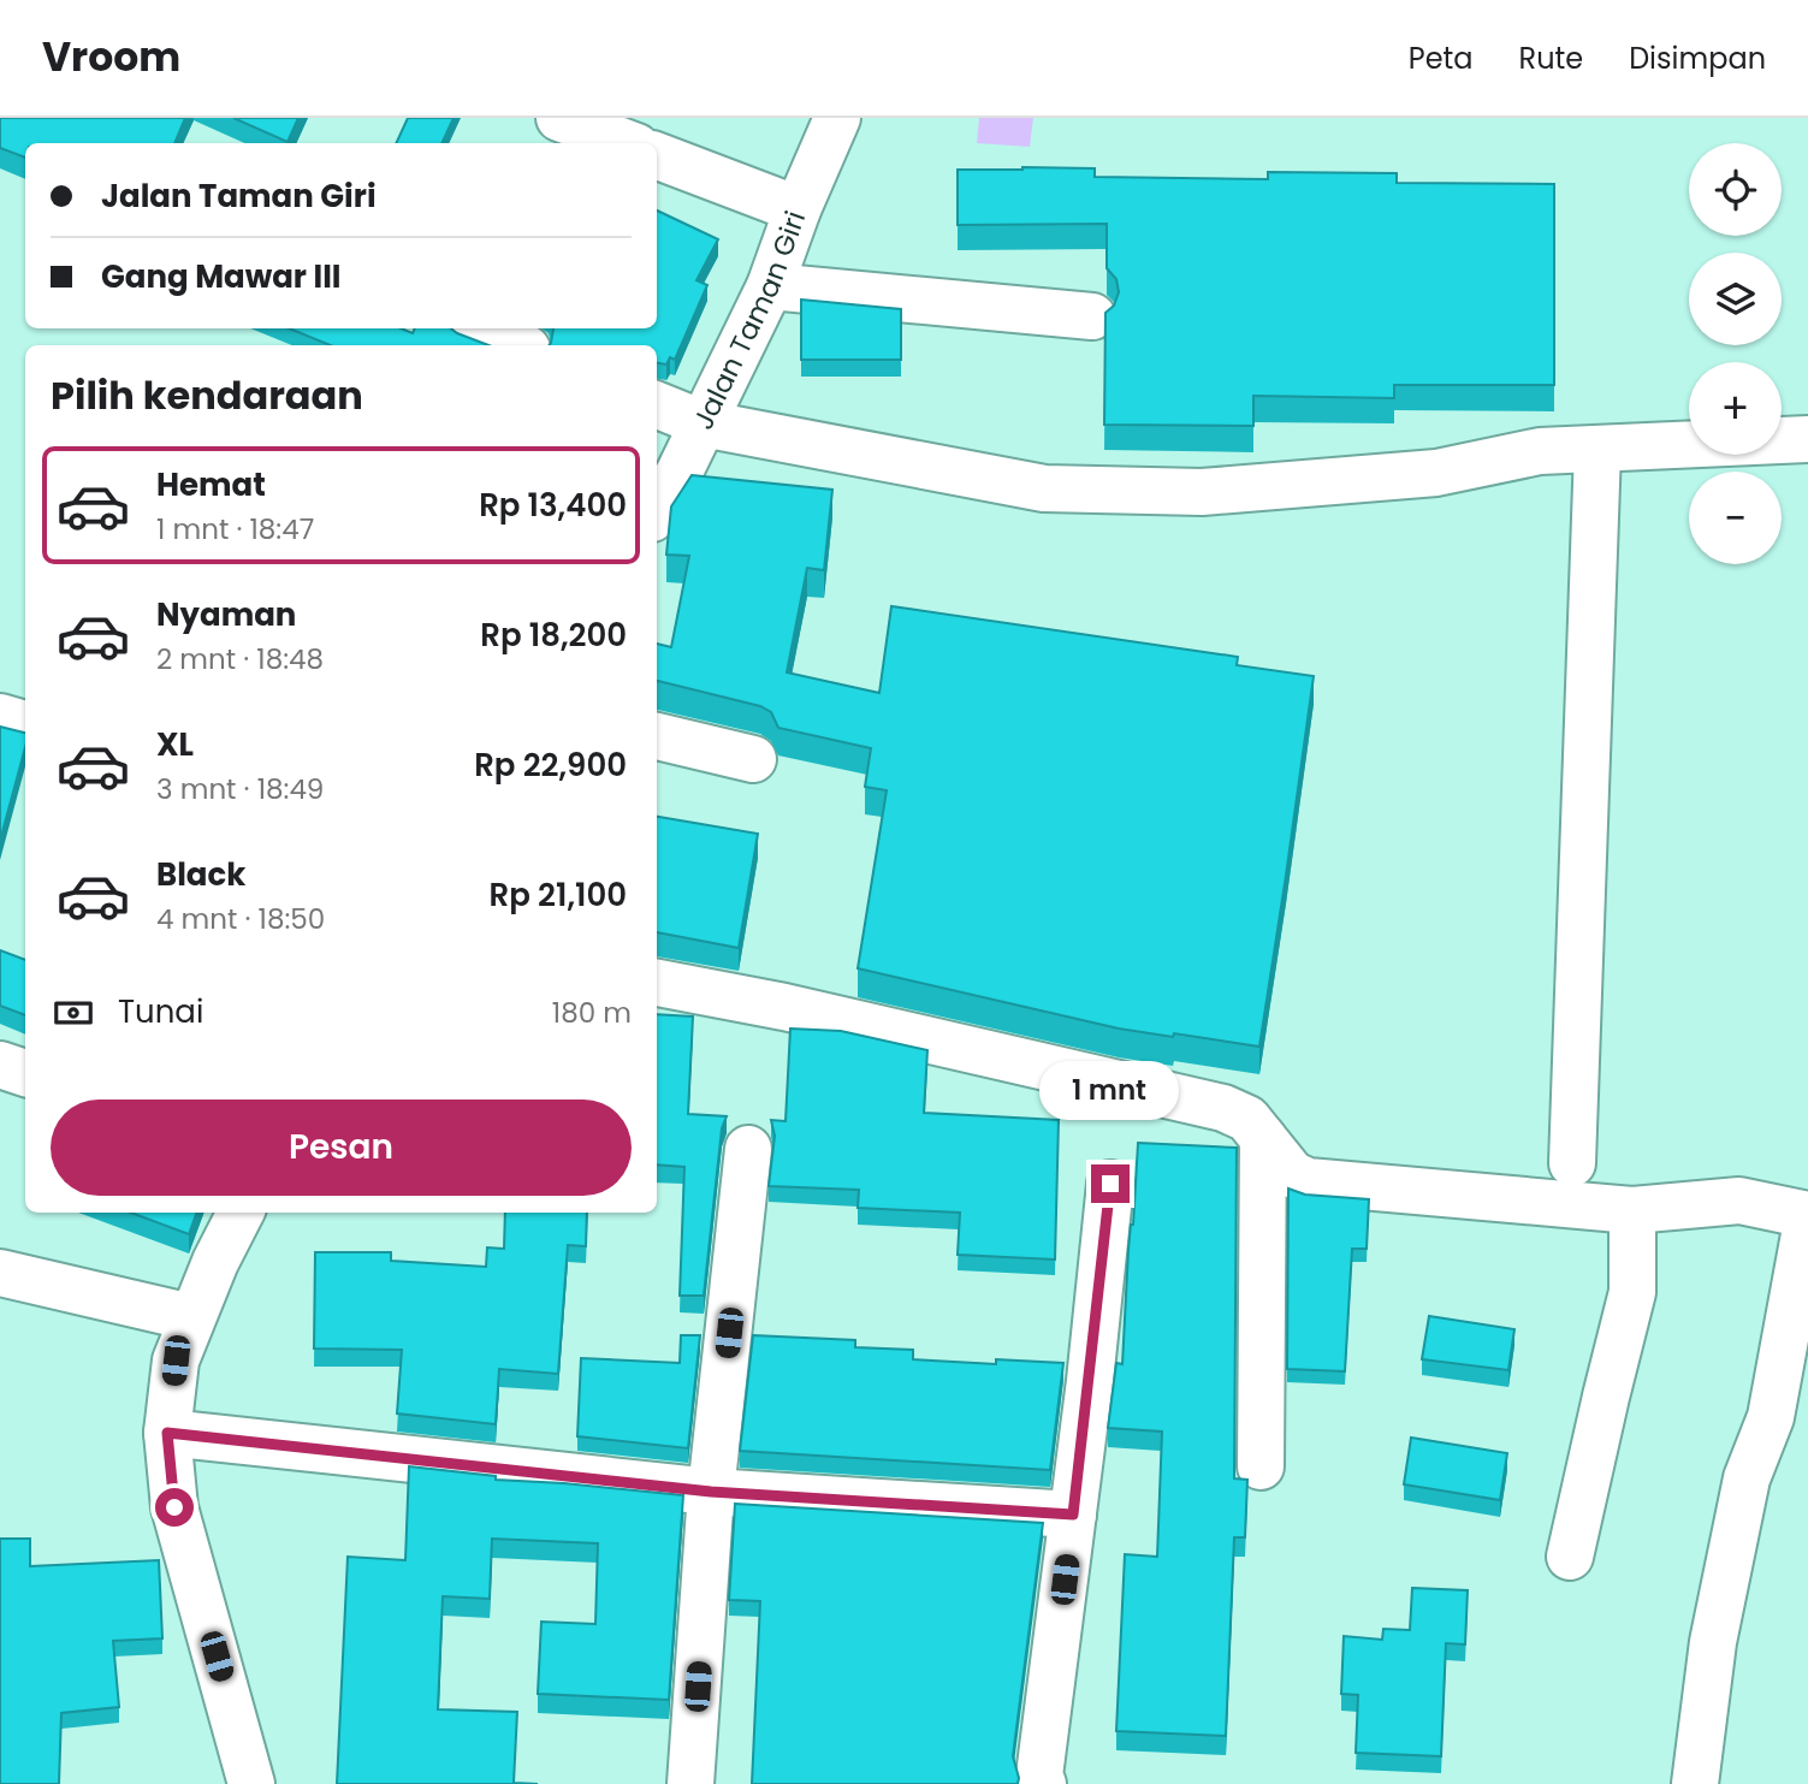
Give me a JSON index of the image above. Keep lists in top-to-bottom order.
{
  "streets": {
    "street": ["Jalan Taman Giri"]
  },
  "page": {
    "header": "Vroom",
    "nav": ["Peta", "Rute", "Disimpan"],
    "map_buttons": ["+", "−"],
    "banner": ["Jalan Taman Giri", "Gang Mawar III"],
    "heading": "Pilih kendaraan",
    "list": [
      {
        "name": "Hemat",
        "note": "1 mnt · 18:47",
        "value": "Rp 13,400"
      },
      {
        "name": "Nyaman",
        "note": "2 mnt · 18:48",
        "value": "Rp 18,200"
      },
      {
        "name": "XL",
        "note": "3 mnt · 18:49",
        "value": "Rp 22,900"
      },
      {
        "name": "Black",
        "note": "4 mnt · 18:50",
        "value": "Rp 21,100"
      }
    ],
    "pay": ["Tunai", "180 m"],
    "bubble": "1 mnt",
    "buttons": "Pesan"
  }
}
